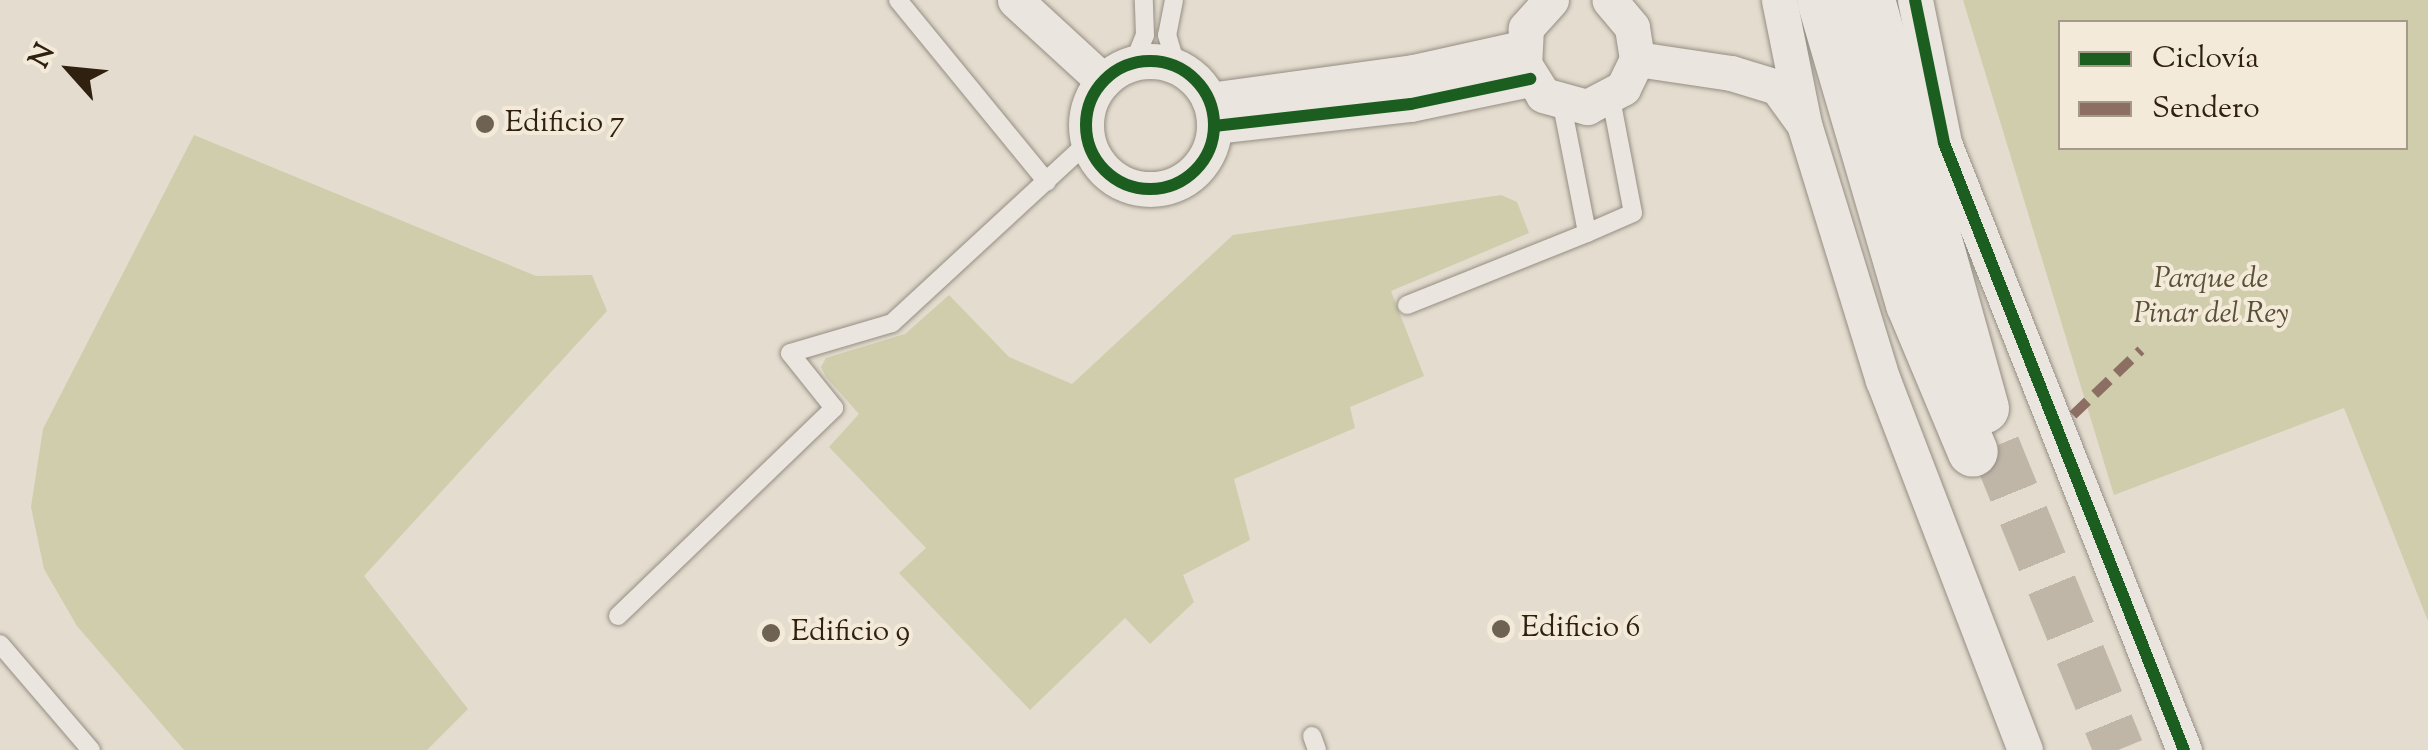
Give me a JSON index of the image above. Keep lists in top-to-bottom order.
{
  "parks": ["Parque de Pinar del Rey"],
  "places": ["Edificio 7", "Edificio 6", "Edificio 9"],
  "legend": ["Ciclovía", "Sendero"],
  "north": "top left"
}
